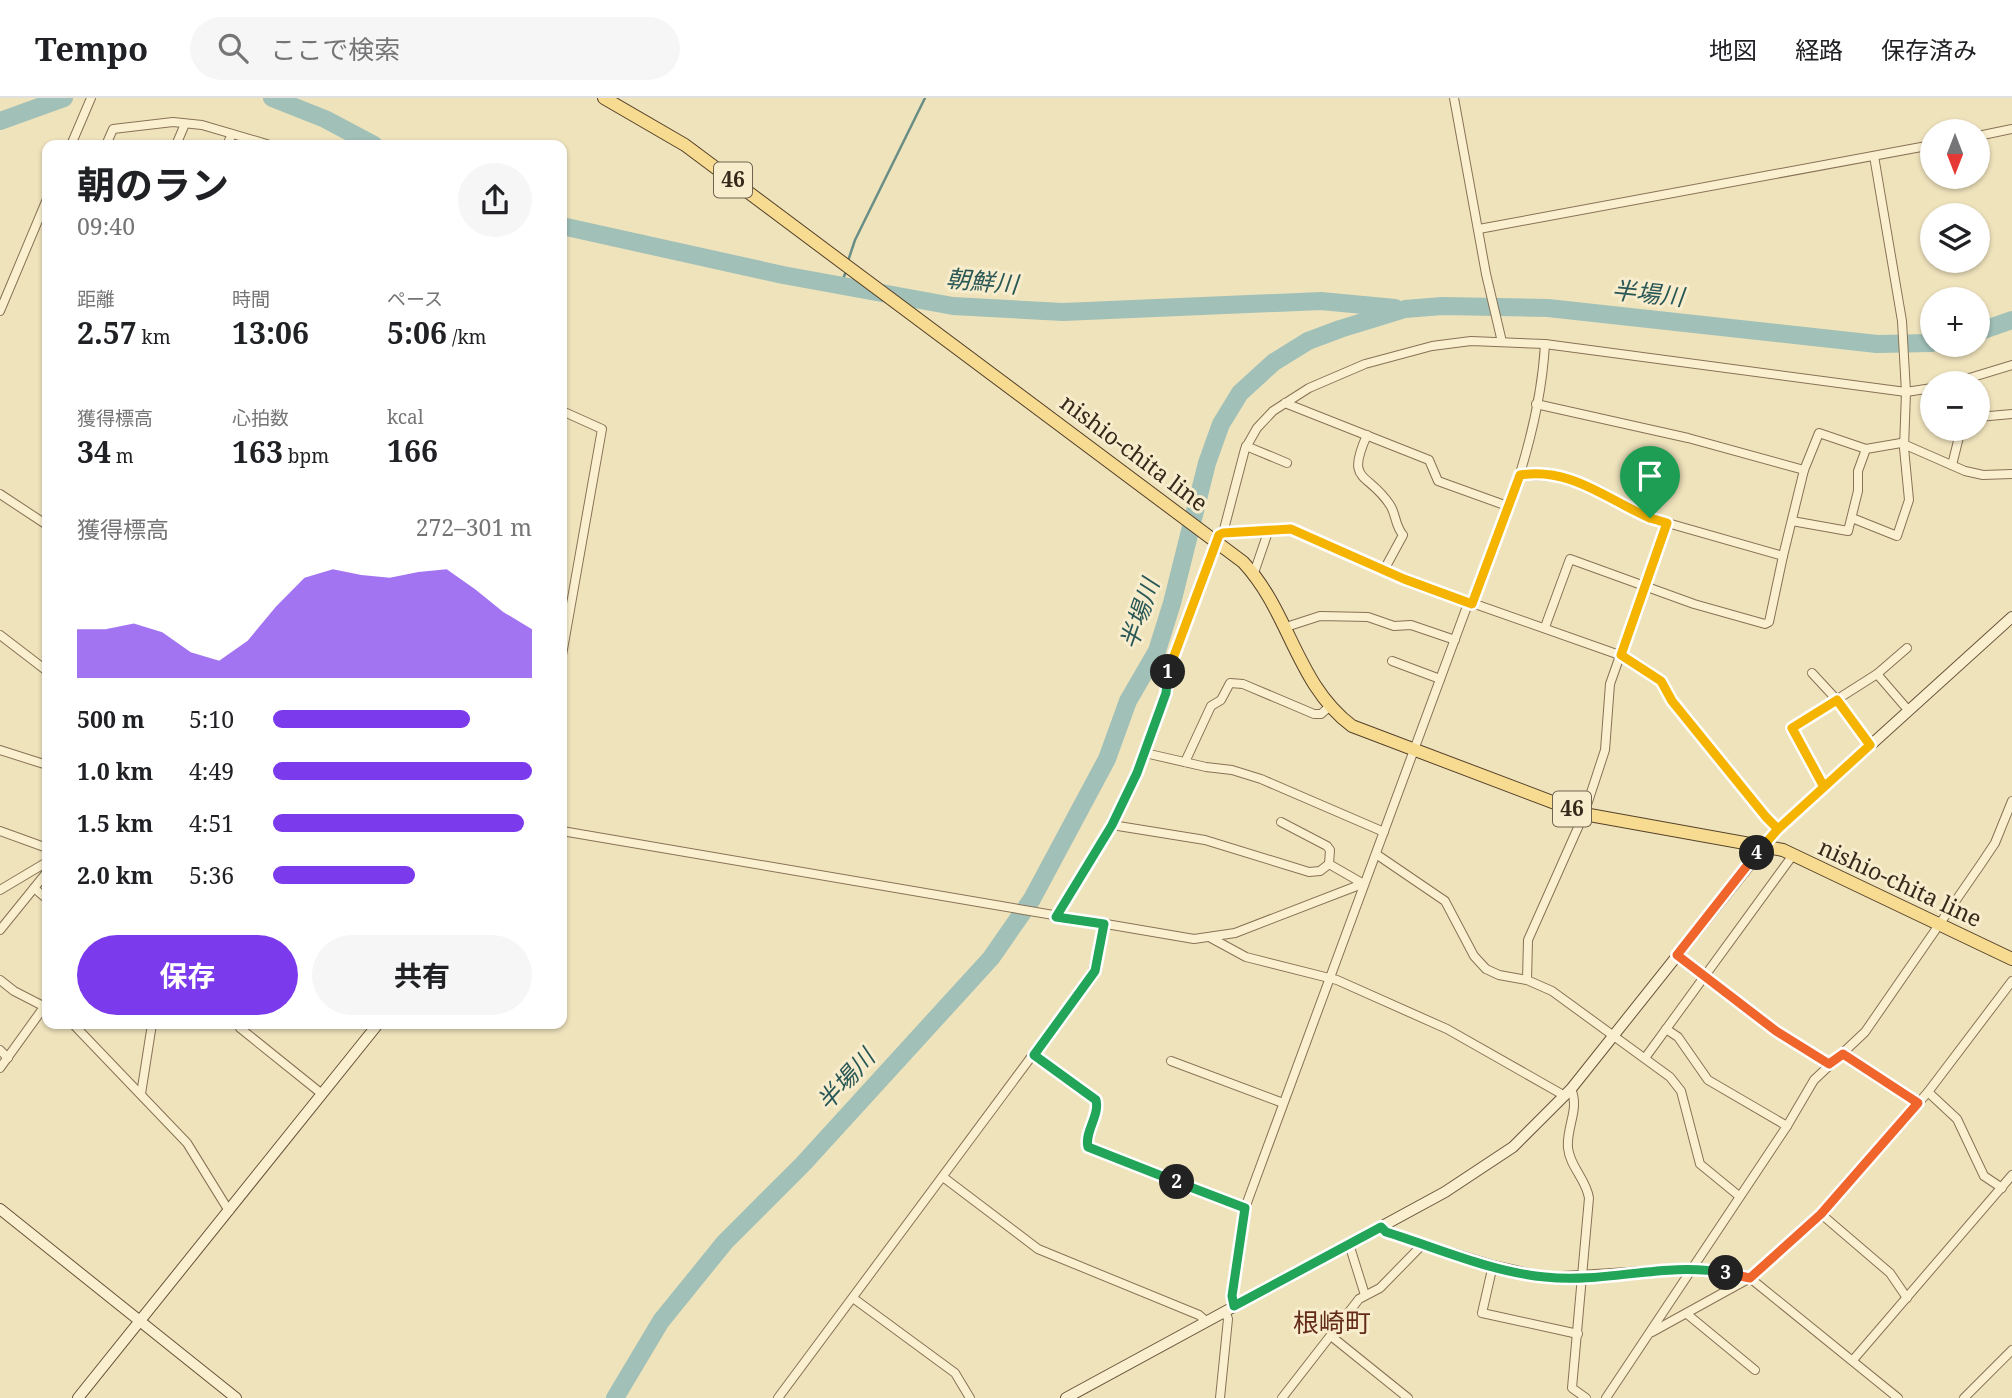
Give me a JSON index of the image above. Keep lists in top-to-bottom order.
{
  "streets": {
    "main road": ["46", "nishio-chita line"]
  },
  "districts": ["根崎町"],
  "water": ["朝鮮川", "半場川"],
  "north": "bottom",
  "page": {
    "header": "Tempo",
    "search": "ここで検索",
    "nav": ["地図", "経路", "保存済み"],
    "map_buttons": ["+", "−"],
    "heading": ["朝のラン", "09:40"],
    "stats": [
      ["距離", "2.57 km"],
      ["時間", "13:06"],
      ["ペース", "5:06 /km"],
      ["獲得標高", "34 m"],
      ["心拍数", "163 bpm"],
      ["kcal", "166"]
    ],
    "chart": ["獲得標高", "272–301 m"],
    "pins": [
      "1",
      "4",
      "2",
      "3"
    ],
    "list": [
      {
        "name": "500 m",
        "note": "5:10"
      },
      {
        "name": "1.0 km",
        "note": "4:49"
      },
      {
        "name": "1.5 km",
        "note": "4:51"
      },
      {
        "name": "2.0 km",
        "note": "5:36"
      }
    ],
    "buttons": ["保存", "共有"]
  }
}
